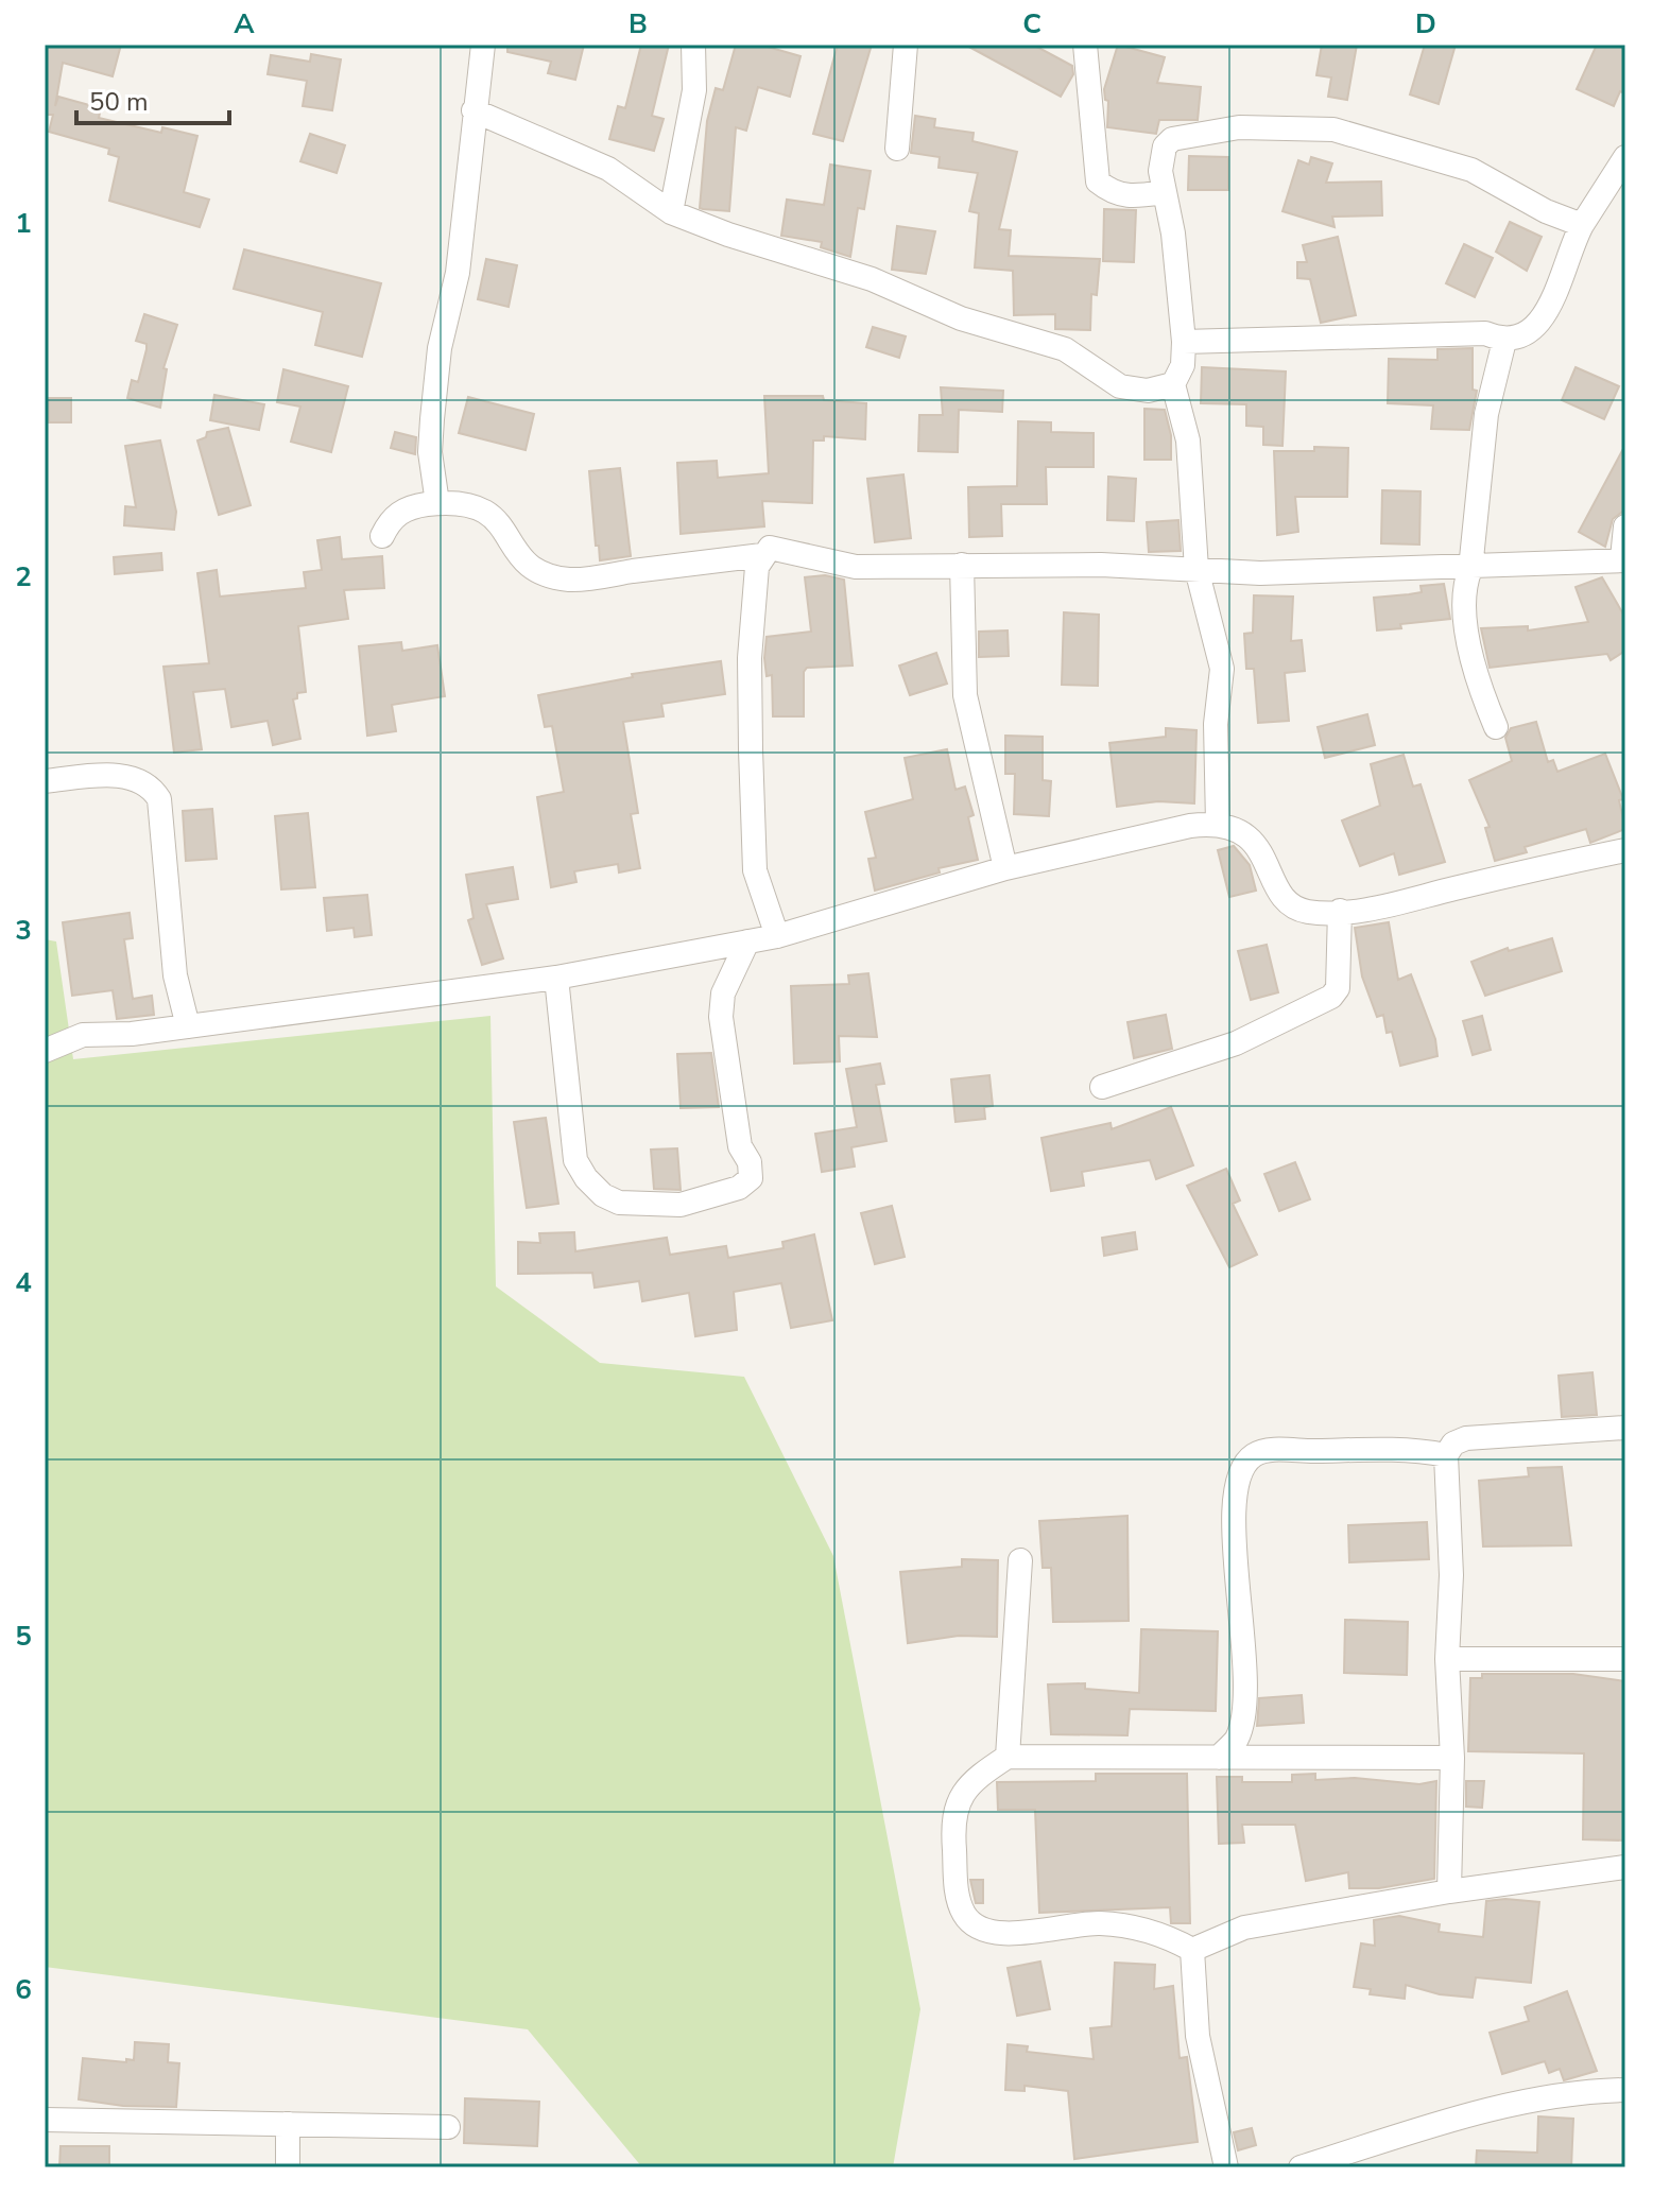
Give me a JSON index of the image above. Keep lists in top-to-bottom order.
{
  "scale_bar": "50 m",
  "grid": {
    "columns": [
      "A",
      "B",
      "C",
      "D"
    ],
    "rows": [
      "1",
      "2",
      "3",
      "4",
      "5",
      "6"
    ]
  }
}
